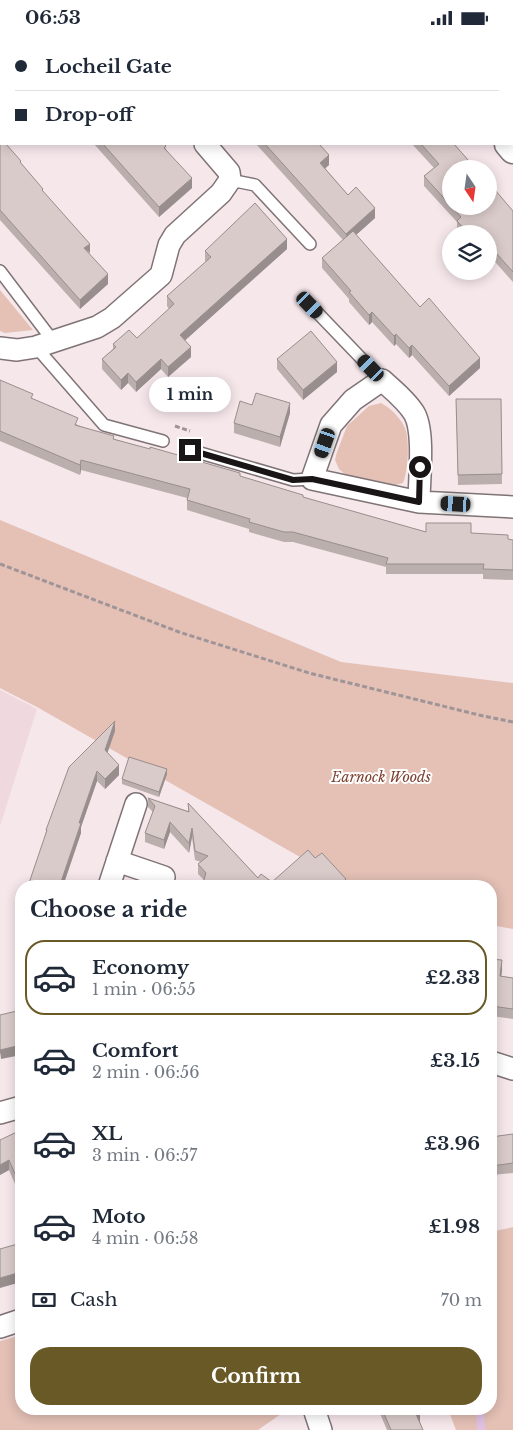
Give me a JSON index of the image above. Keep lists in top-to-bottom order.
{
  "parks": ["Earnock Woods"],
  "north": "bottom",
  "page": {
    "status": "06:53",
    "banner": ["Locheil Gate", "Drop-off"],
    "bubble": "1 min",
    "heading": "Choose a ride",
    "list": [
      {
        "name": "Economy",
        "note": "1 min · 06:55",
        "value": "£2.33"
      },
      {
        "name": "Comfort",
        "note": "2 min · 06:56",
        "value": "£3.15"
      },
      {
        "name": "XL",
        "note": "3 min · 06:57",
        "value": "£3.96"
      },
      {
        "name": "Moto",
        "note": "4 min · 06:58",
        "value": "£1.98"
      }
    ],
    "pay": ["Cash", "70 m"],
    "buttons": "Confirm"
  }
}
